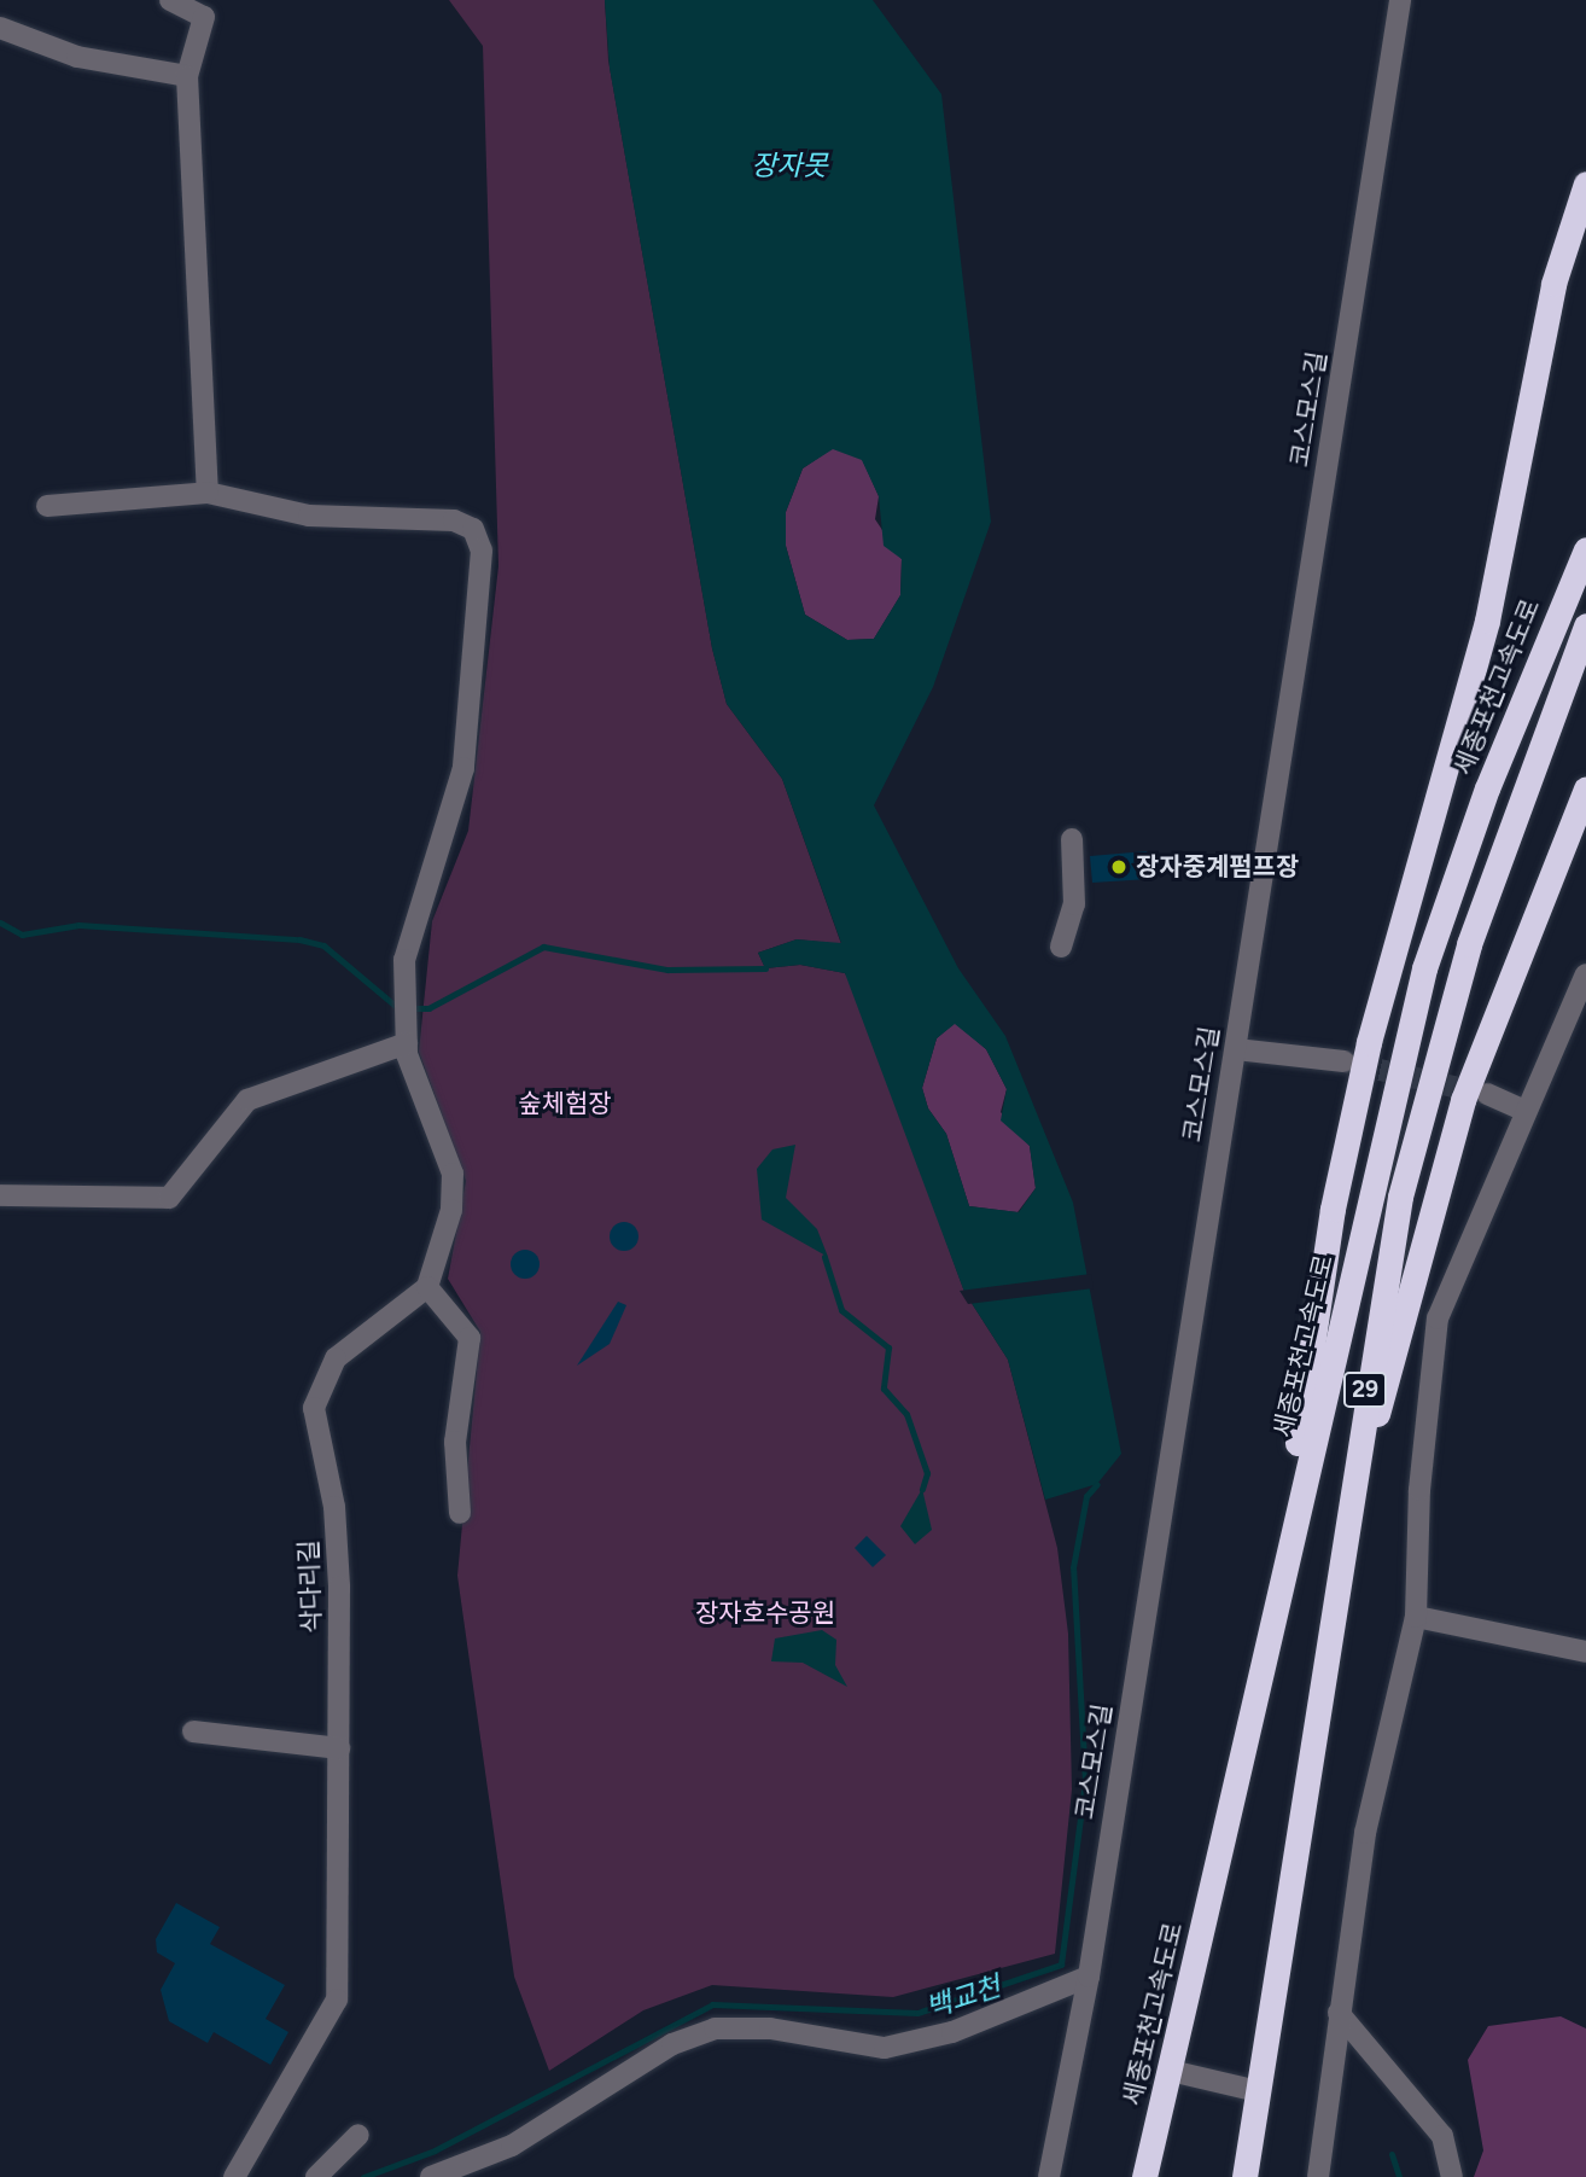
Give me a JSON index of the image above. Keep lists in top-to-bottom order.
{
  "streets": {
    "highway": ["세종포천고속도로", "29"],
    "street": ["코스모스길", "삭다리길"]
  },
  "water": ["장자못", "백교천"],
  "parks": ["숲체험장", "장자호수공원"],
  "places": ["장자중계펌프장"]
}
